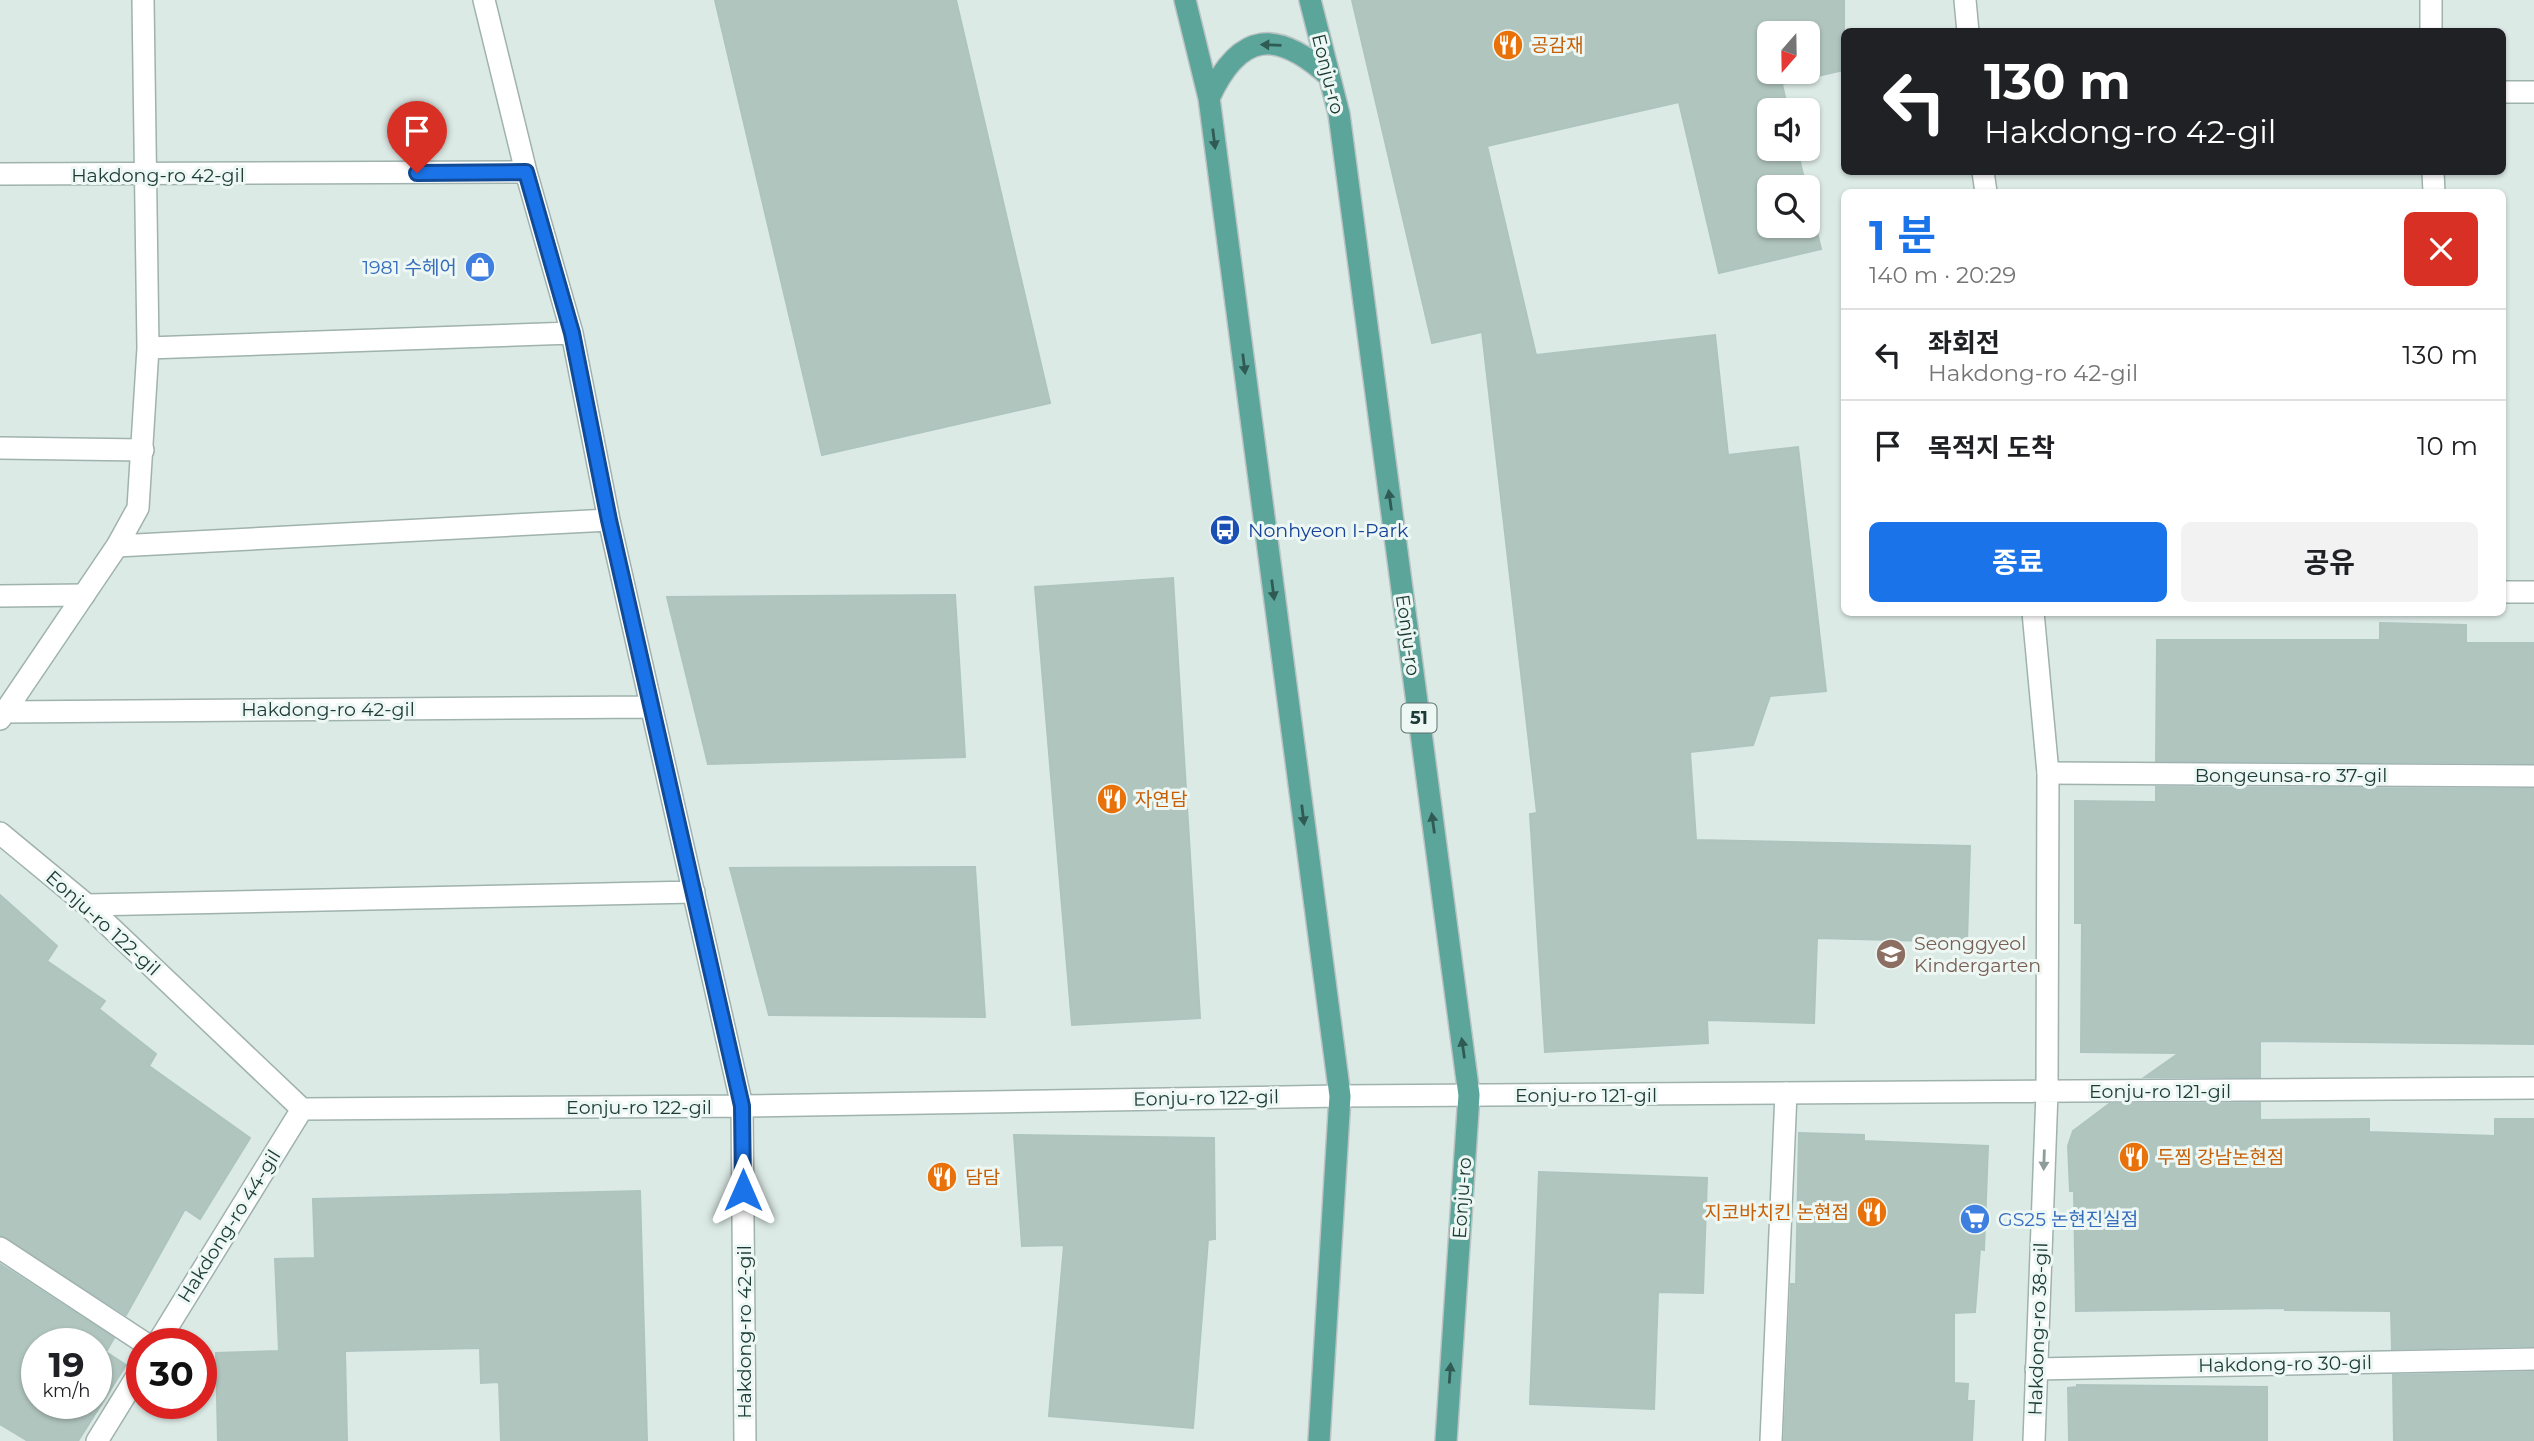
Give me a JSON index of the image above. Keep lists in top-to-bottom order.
{
  "streets": {
    "main road": ["Eonju-ro", "51"],
    "street": [
      "Hakdong-ro 42-gil",
      "Bongeunsa-ro 37-gil",
      "Eonju-ro 122-gil",
      "Eonju-ro 121-gil",
      "Hakdong-ro 44-gil",
      "Hakdong-ro 38-gil",
      "Hakdong-ro 30-gil"
    ]
  },
  "crossings": [
    ["Eonju-ro", "Eonju-ro 122-gil"],
    ["Eonju-ro", "Eonju-ro 121-gil"],
    ["Hakdong-ro 42-gil", "Eonju-ro 122-gil"],
    ["Eonju-ro 122-gil", "Eonju-ro 121-gil"],
    ["Eonju-ro 122-gil", "Hakdong-ro 44-gil"],
    ["Eonju-ro 121-gil", "Hakdong-ro 38-gil"],
    ["Hakdong-ro 38-gil", "Hakdong-ro 30-gil"]
  ],
  "one_way": ["Hakdong-ro 38-gil"],
  "places": {
    "restaurant": [
      "공감재",
      "자연담",
      "두찜 강남논현점",
      "담담",
      "지코바치킨 논현점"
    ],
    "shop": ["1981 수헤어"],
    "bus stop": ["Nonhyeon I-Park"],
    "school or university": ["Seonggyeol Kindergarten"],
    "supermarket": ["GS25 논현진실점"]
  },
  "north": "bottom",
  "page": {
    "turn": ["130 m", "Hakdong-ro 42-gil"],
    "heading": ["1 분", "140 m · 20:29"],
    "list": [
      {
        "name": "좌회전",
        "note": "Hakdong-ro 42-gil",
        "value": "130 m"
      },
      {
        "name": "목적지 도착",
        "value": "10 m"
      }
    ],
    "buttons": ["종료", "공유"],
    "speed": "19 km/h",
    "limit": "30"
  }
}
